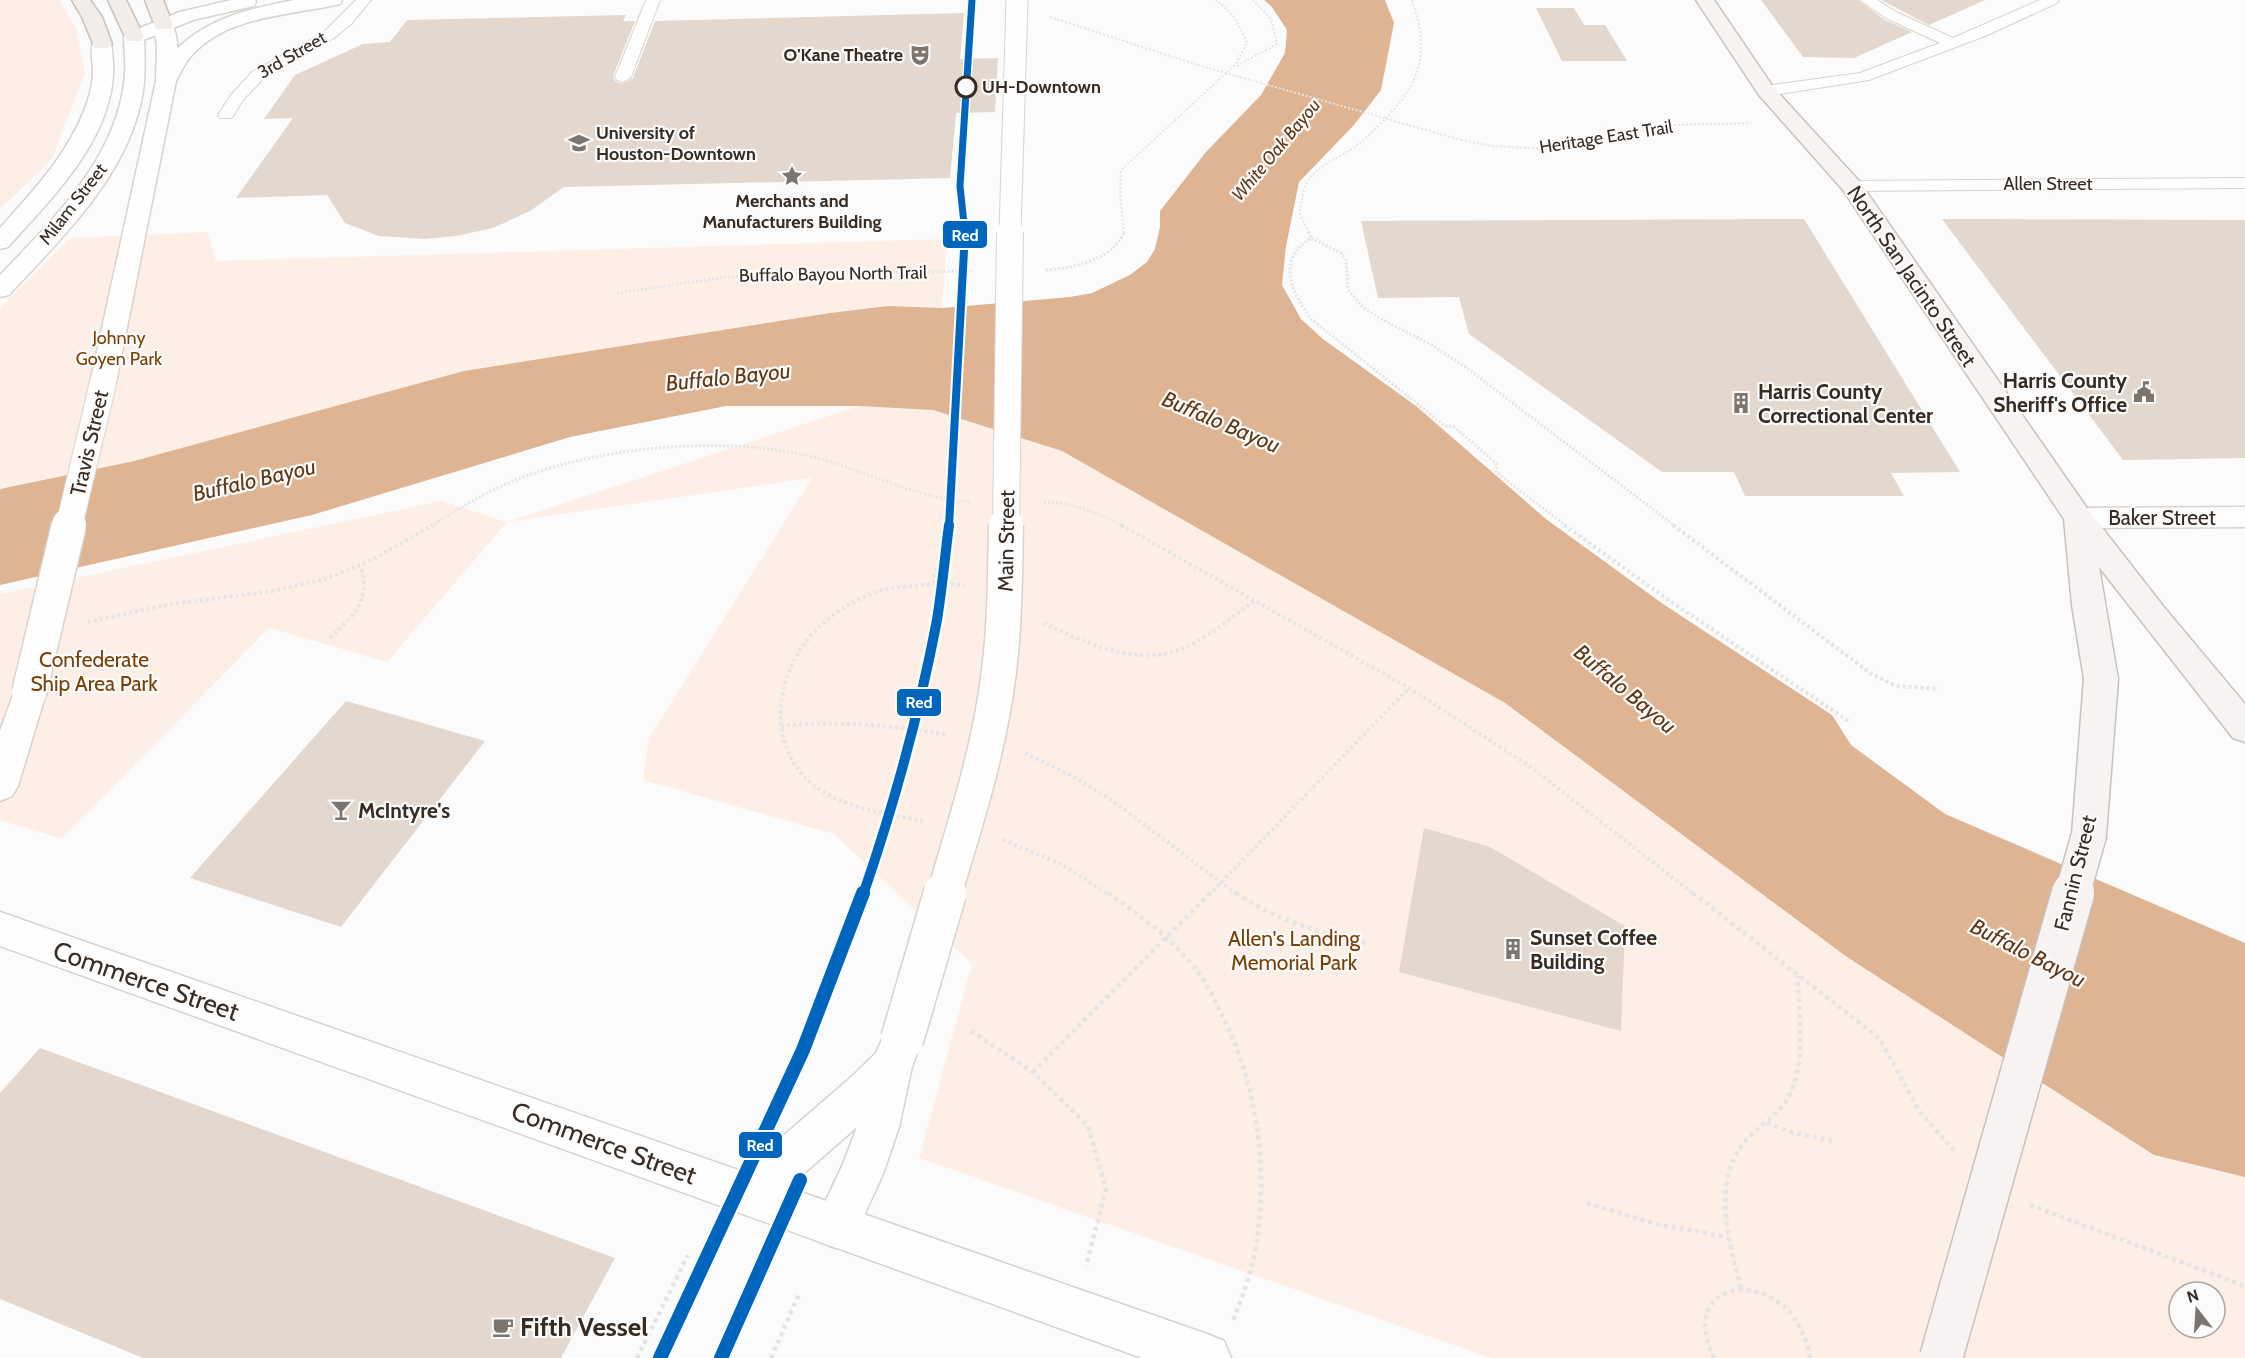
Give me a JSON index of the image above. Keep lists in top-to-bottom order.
{
  "streets": {
    "main road": [
      "Milam Street",
      "North San Jacinto Street",
      "Travis Street",
      "Baker Street",
      "Main Street",
      "Fannin Street",
      "Commerce Street"
    ],
    "lane": ["3rd Street", "Allen Street"],
    "path": ["Heritage East Trail", "Buffalo Bayou North Trail"]
  },
  "crossings": [
    ["Allen Street", "North San Jacinto Street"],
    ["North San Jacinto Street", "Baker Street"],
    ["North San Jacinto Street", "Fannin Street"],
    ["Baker Street", "Fannin Street"],
    ["Main Street", "Commerce Street"]
  ],
  "water": ["White Oak Bayou", "Buffalo Bayou"],
  "parks": ["Johnny Goyen Park", "Confederate Ship Area Park", "Allen's Landing Memorial Park"],
  "places": {
    "theatre": ["O'Kane Theatre"],
    "other": ["UH-Downtown"],
    "school or university": ["University of Houston-Downtown"],
    "place": ["Merchants and Manufacturers Building"],
    "public building": ["Harris County Sheriff's Office"],
    "building": ["Harris County Correctional Center", "Sunset Coffee Building"],
    "bar": ["McIntyre's"],
    "cafe": ["Fifth Vessel"]
  },
  "lines": ["transit line Red"],
  "north": "top"
}
